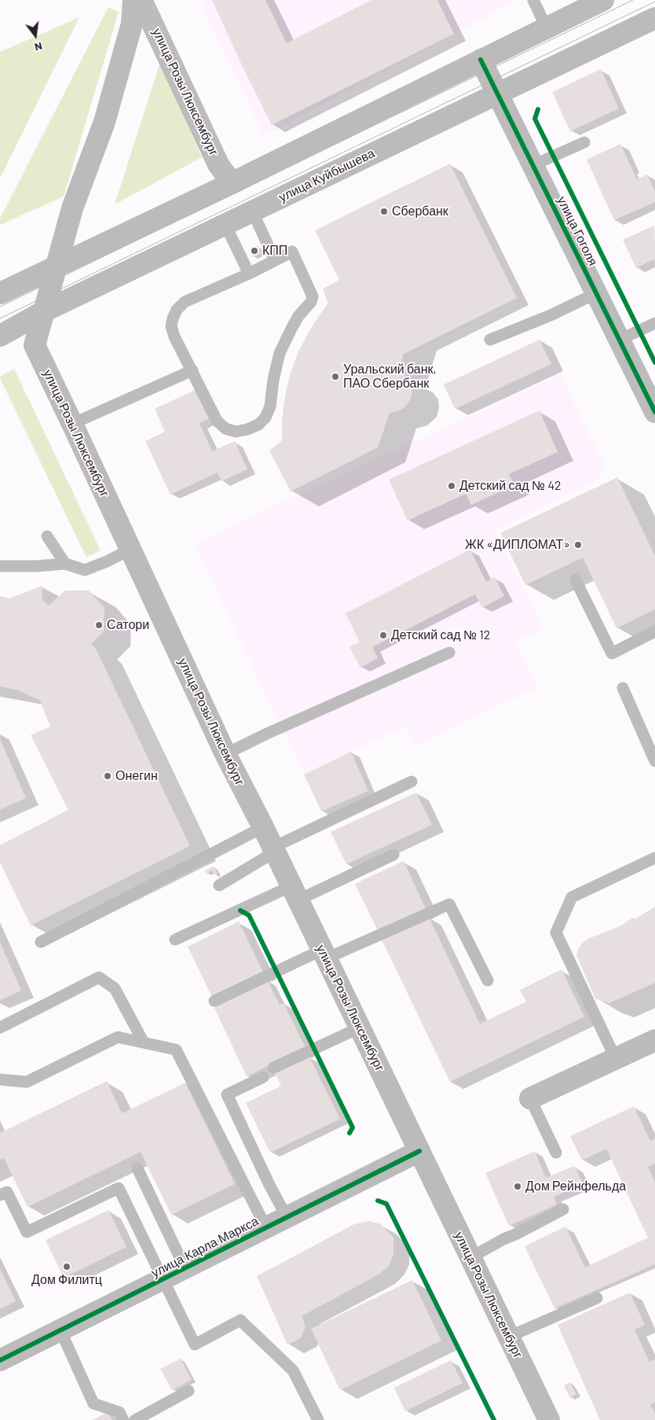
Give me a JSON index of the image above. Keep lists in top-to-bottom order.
{
  "streets": {
    "main road": ["улица Розы Люксембург", "улица Куйбышева"],
    "street": ["улица Гоголя", "улица Карла Маркса"]
  },
  "crossings": [
    ["улица Розы Люксембург", "улица Куйбышева"],
    ["улица Розы Люксембург", "улица Карла Маркса"],
    ["улица Куйбышева", "улица Гоголя"]
  ],
  "places": [
    "Сбербанк",
    "КПП",
    "Уральский банк, ПАО Сбербанк",
    "Детский сад № 42",
    "ЖК «ДИПЛОМАТ»",
    "Сатори",
    "Детский сад № 12",
    "Онегин",
    "Дом Рейнфельда",
    "Дом Филитц"
  ],
  "north": "bottom"
}
